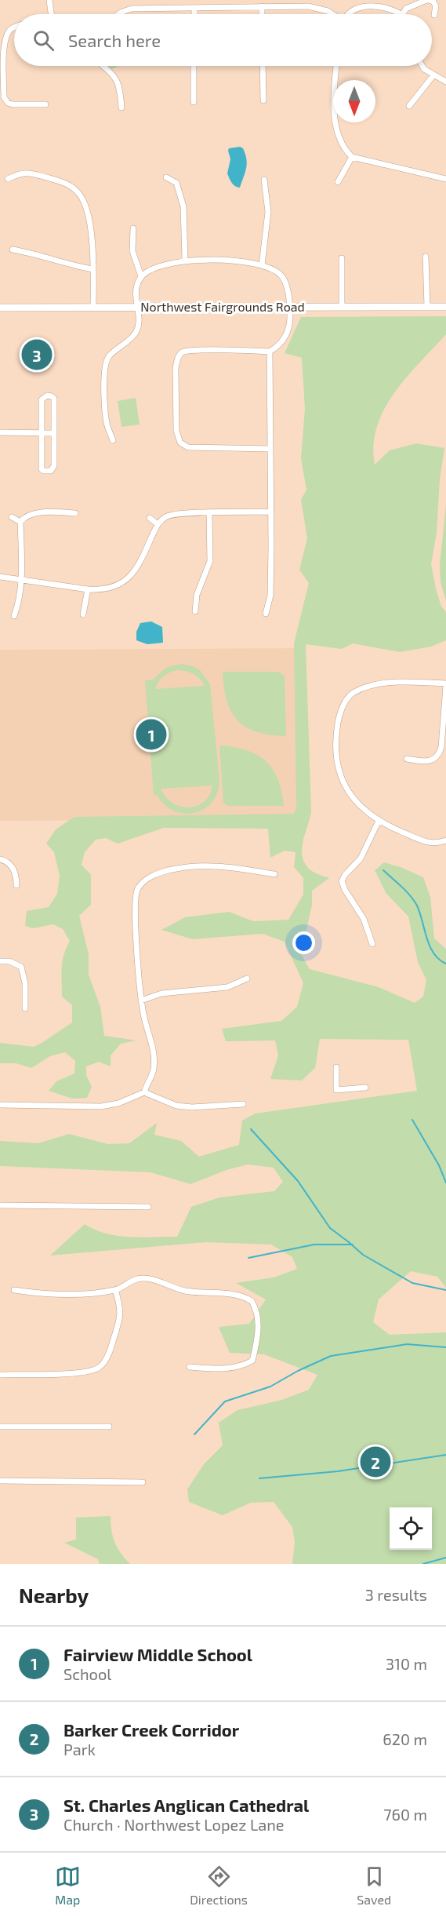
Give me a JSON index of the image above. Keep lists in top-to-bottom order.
{
  "streets": {
    "main road": ["Northwest Fairgrounds Road"]
  },
  "north": "bottom",
  "page": {
    "search": "Search here",
    "pins": ["3", "1", "2"],
    "heading": ["Nearby", "3 results"],
    "list": [
      {
        "mark": "1",
        "name": "Fairview Middle School",
        "note": "School",
        "value": "310 m"
      },
      {
        "mark": "2",
        "name": "Barker Creek Corridor",
        "note": "Park",
        "value": "620 m"
      },
      {
        "mark": "3",
        "name": "St. Charles Anglican Cathedral",
        "note": "Church · Northwest Lopez Lane",
        "value": "760 m"
      }
    ],
    "nav": ["Map", "Directions", "Saved"]
  }
}
